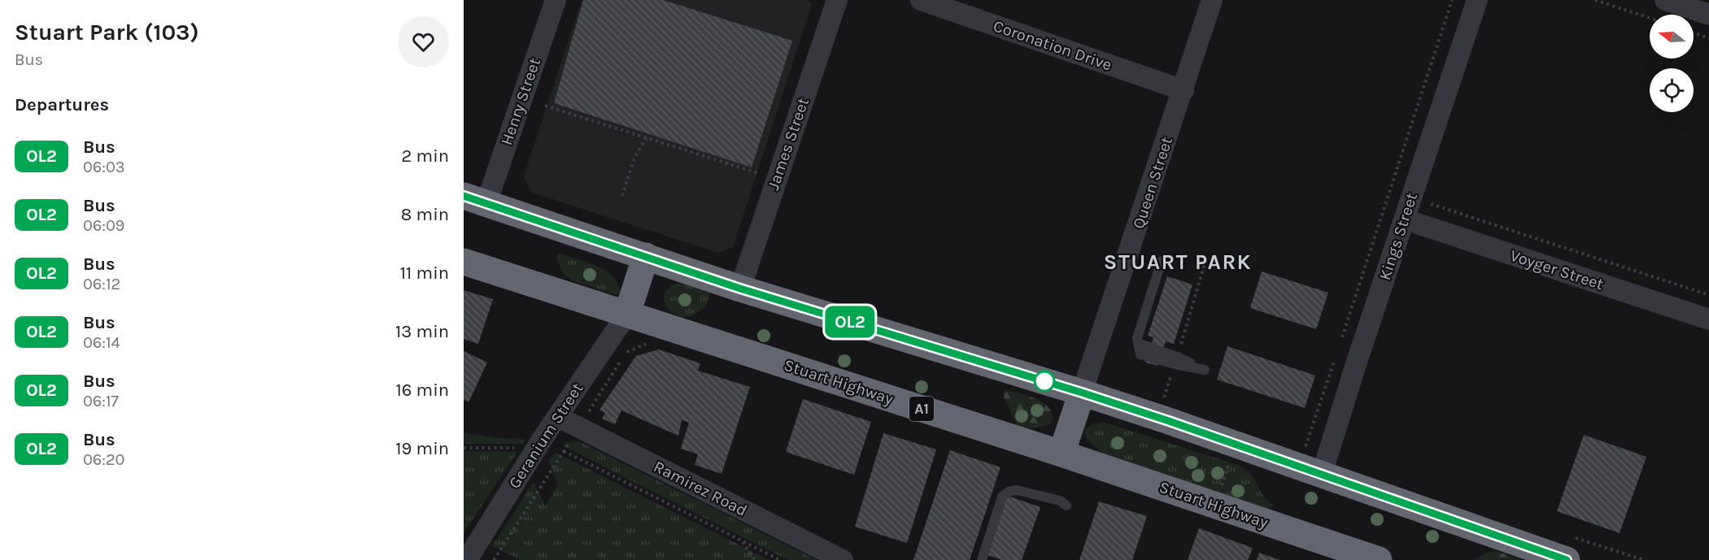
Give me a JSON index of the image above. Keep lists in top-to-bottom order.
{
  "streets": {
    "highway": ["Stuart Highway", "A1"],
    "street": [
      "Coronation Drive",
      "Henry Street",
      "James Street",
      "Queen Street",
      "Kings Street",
      "Voyger Street",
      "Geranium Street",
      "Ramirez Road"
    ]
  },
  "crossings": [
    ["Coronation Drive", "Queen Street"],
    ["Kings Street", "Voyger Street"],
    ["Stuart Highway", "Geranium Street"],
    ["Geranium Street", "Ramirez Road"]
  ],
  "districts": ["STUART PARK"],
  "lines": ["bus line OL2"],
  "north": "left",
  "page": {
    "heading": [
      ["Stuart Park (103)", "Bus"],
      "Departures"
    ],
    "on_map": "OL2",
    "list": [
      {
        "mark": "OL2",
        "name": "Bus",
        "note": "06:03",
        "value": "2 min"
      },
      {
        "mark": "OL2",
        "name": "Bus",
        "note": "06:09",
        "value": "8 min"
      },
      {
        "mark": "OL2",
        "name": "Bus",
        "note": "06:12",
        "value": "11 min"
      },
      {
        "mark": "OL2",
        "name": "Bus",
        "note": "06:14",
        "value": "13 min"
      },
      {
        "mark": "OL2",
        "name": "Bus",
        "note": "06:17",
        "value": "16 min"
      },
      {
        "mark": "OL2",
        "name": "Bus",
        "note": "06:20",
        "value": "19 min"
      }
    ]
  }
}
